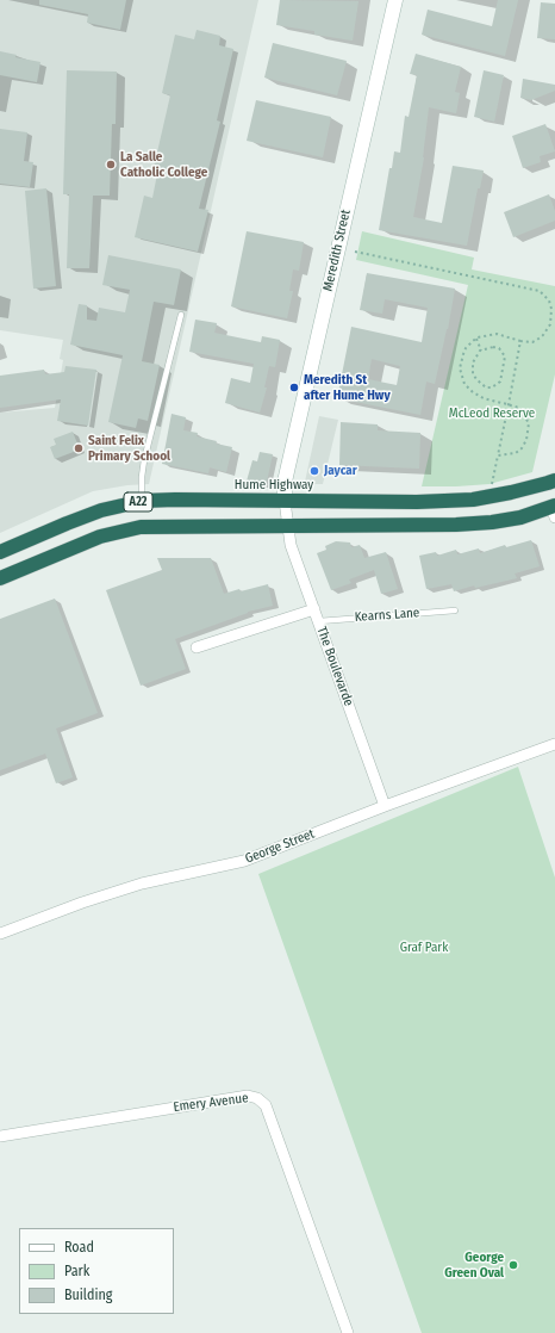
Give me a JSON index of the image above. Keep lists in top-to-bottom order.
{
  "streets": {
    "highway": ["Hume Highway", "A22"],
    "street": [
      "Meredith Street",
      "The Boulevarde",
      "George Street",
      "Emery Avenue"
    ],
    "lane": ["Kearns Lane"]
  },
  "crossings": [
    ["Meredith Street", "Hume Highway"],
    ["Meredith Street", "The Boulevarde"],
    ["Hume Highway", "The Boulevarde"],
    ["A22", "The Boulevarde"],
    ["Kearns Lane", "The Boulevarde"],
    ["The Boulevarde", "George Street"]
  ],
  "parks": ["McLeod Reserve", "Graf Park"],
  "places": [
    "La Salle Catholic College",
    "Meredith St after Hume Hwy",
    "Saint Felix Primary School",
    "Jaycar",
    "George Green Oval"
  ],
  "legend": ["Road", "Park", "Building"]
}
